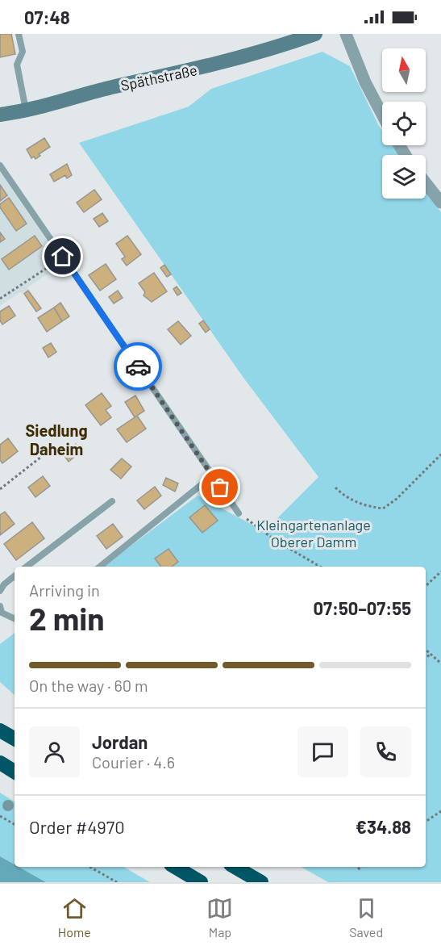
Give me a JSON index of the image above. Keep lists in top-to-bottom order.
{
  "streets": {
    "main road": ["Späthstraße"]
  },
  "districts": ["Siedlung Daheim"],
  "parks": ["Kleingartenanlage Oberer Damm"],
  "north": "top",
  "page": {
    "status": "07:48",
    "heading": ["2 min", "Arriving in", "07:50–07:55"],
    "panel": [
      "Jordan",
      "Courier · 4.6",
      "Order #4970",
      "€34.88"
    ],
    "bar": "On the way · 60 m",
    "tabs": ["Home", "Map", "Saved"]
  }
}
